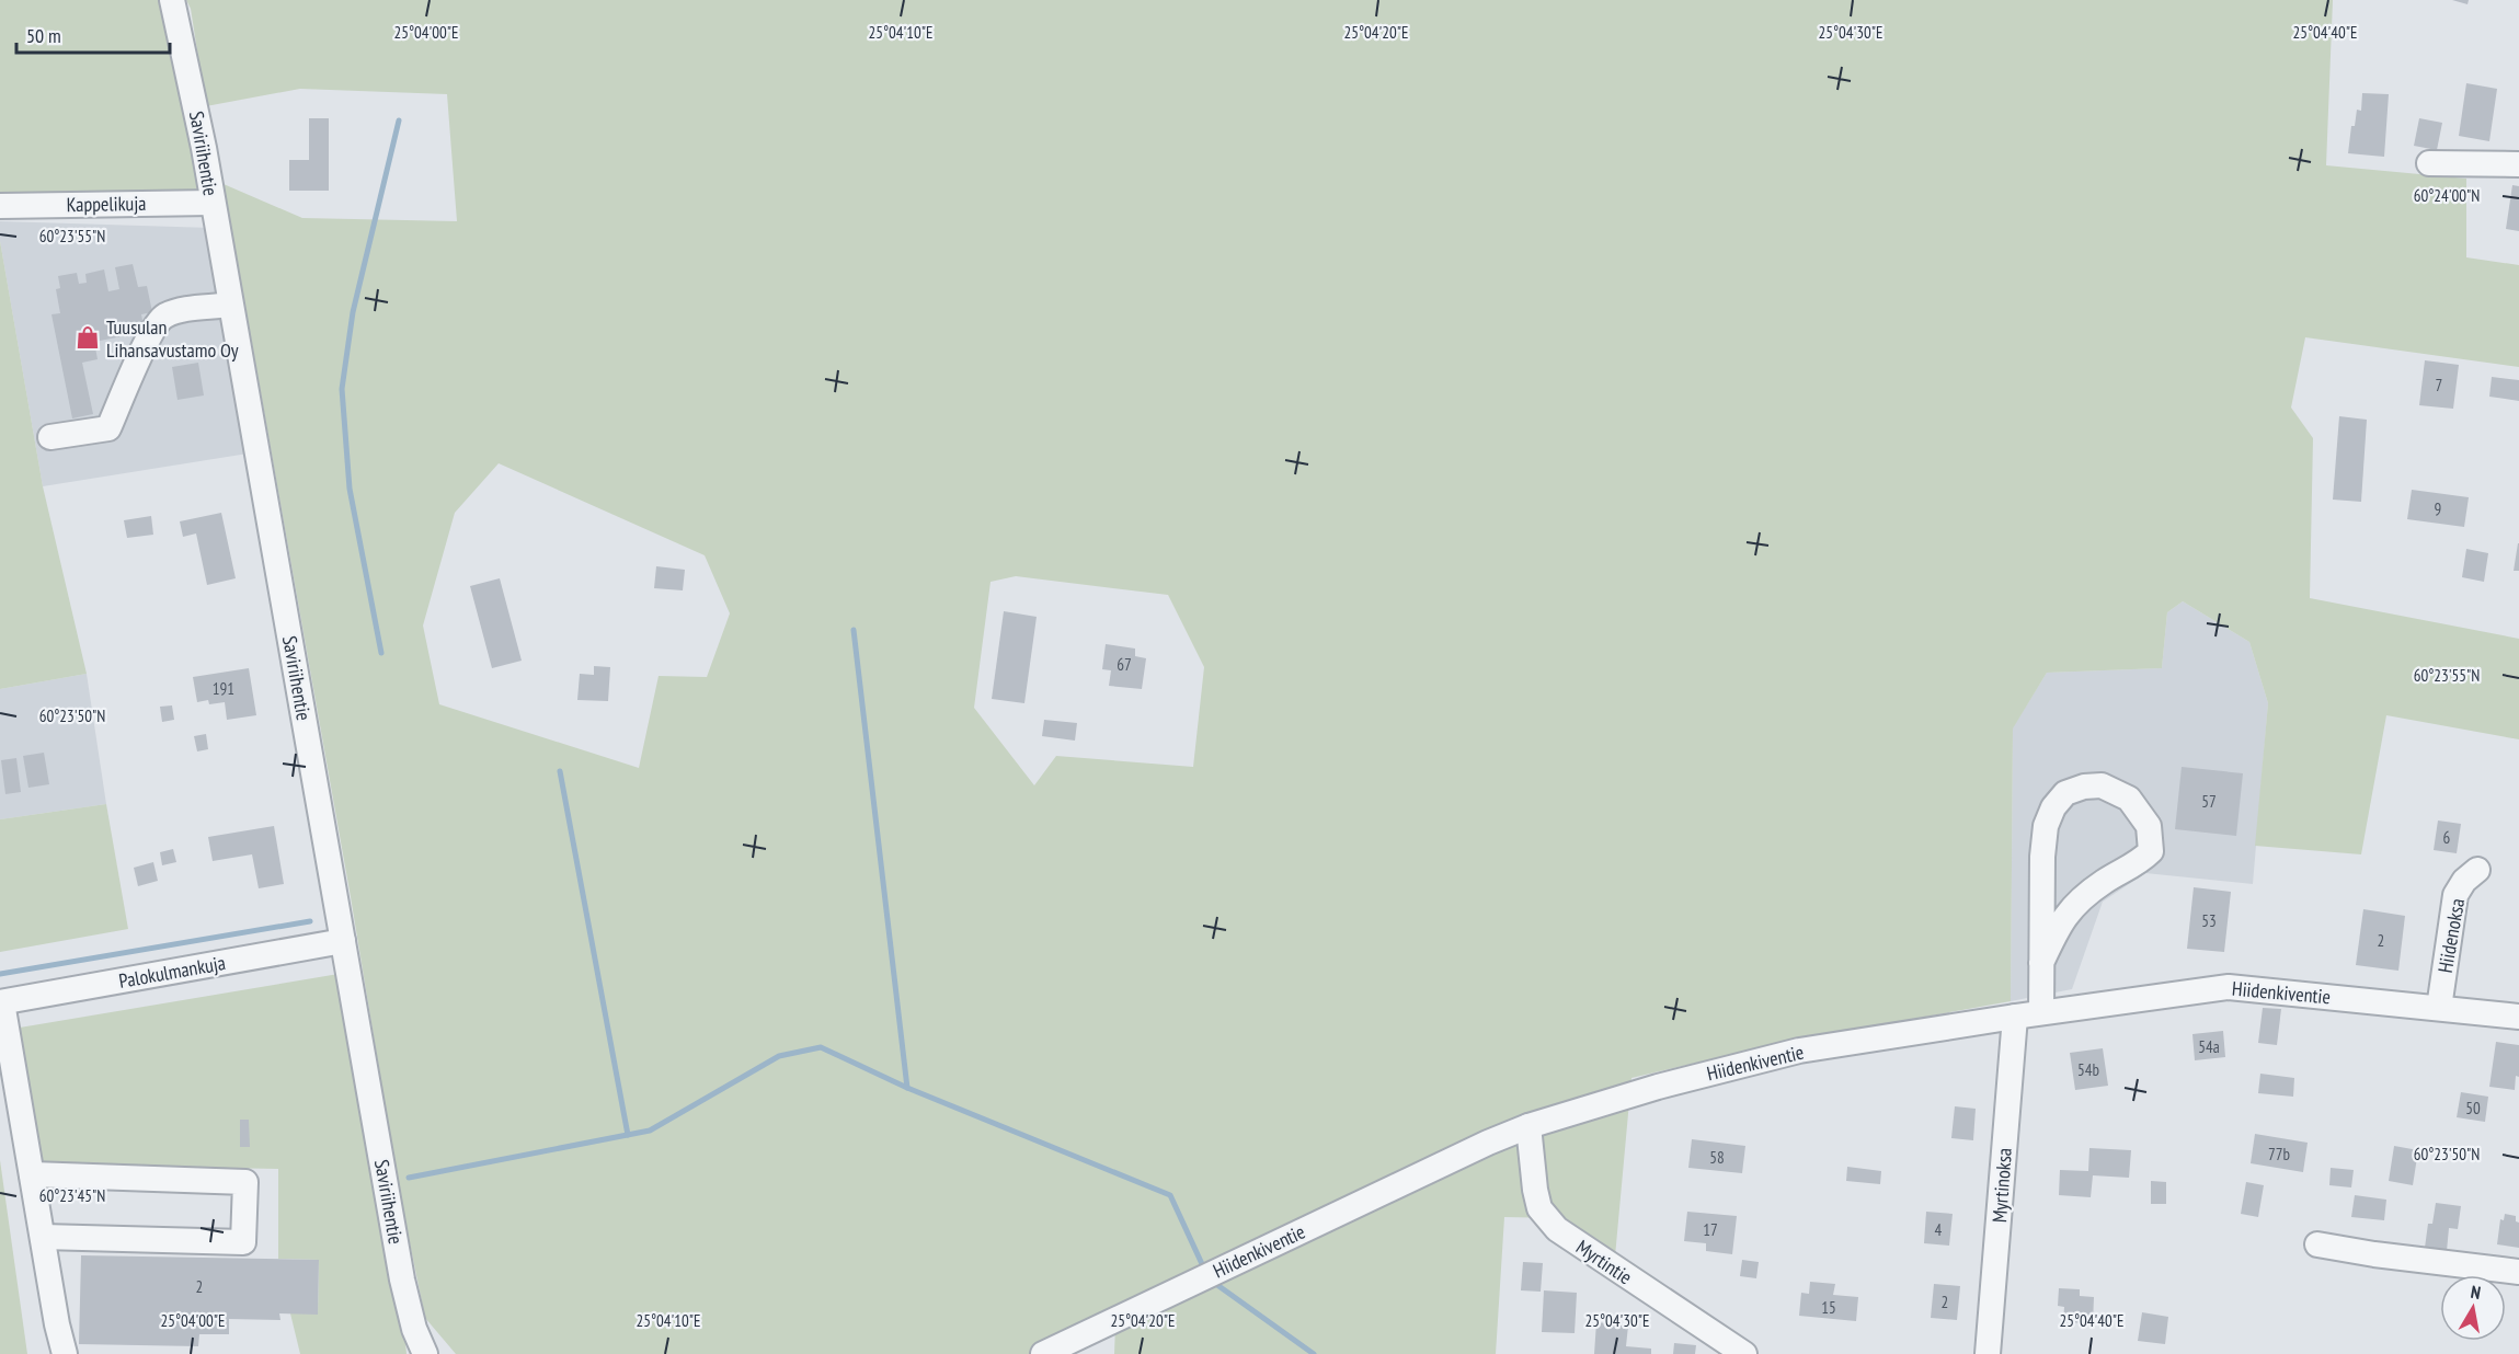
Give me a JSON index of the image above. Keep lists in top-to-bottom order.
{
  "streets": {
    "street": [
      "Saviriihentie",
      "Kappelikuja",
      "Hiidenoksa",
      "Palokulmankuja",
      "Hiidenkiventie",
      "Myrtinoksa",
      "Myrtintie"
    ]
  },
  "crossings": [
    ["Saviriihentie", "Kappelikuja"],
    ["Saviriihentie", "Palokulmankuja"],
    ["Hiidenoksa", "Hiidenkiventie"],
    ["Hiidenkiventie", "Myrtinoksa"],
    ["Hiidenkiventie", "Myrtintie"]
  ],
  "places": {
    "shop": ["Tuusulan Lihansavustamo Oy"]
  },
  "house_numbers": [
    "7",
    "9",
    "67",
    "191",
    "57",
    "6",
    "53",
    "2",
    "54a",
    "54b",
    "50",
    "77b",
    "58",
    "17",
    "4",
    "2",
    "2",
    "15"
  ],
  "scale_bar": "50 m",
  "north": "top",
  "coordinates": [
    "25°04'30\"E",
    "25°04'00\"E",
    "25°04'10\"E",
    "25°04'20\"E",
    "25°04'40\"E",
    "60°24'00\"N",
    "60°23'55\"N",
    "60°23'50\"N",
    "60°23'45\"N"
  ]
}
